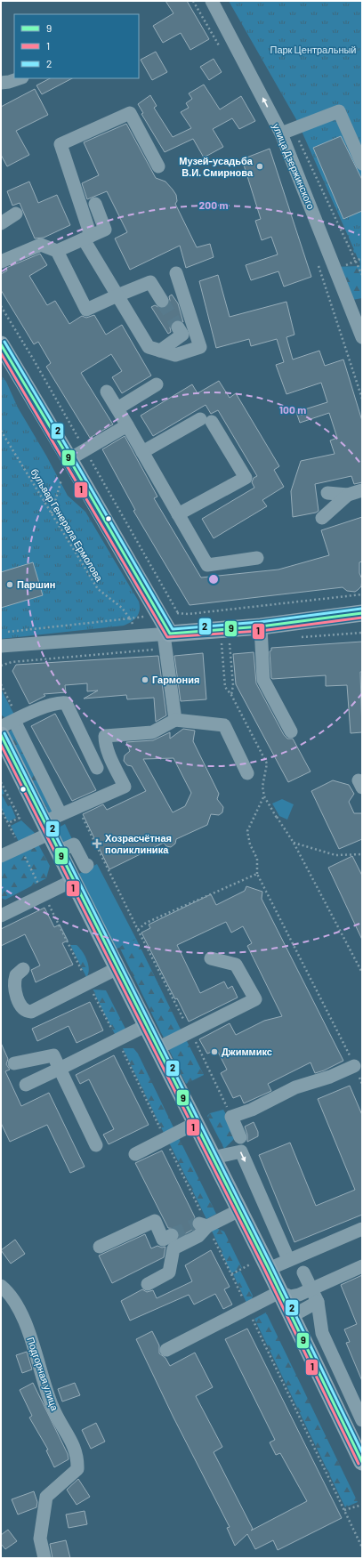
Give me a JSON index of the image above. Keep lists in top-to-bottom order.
{
  "streets": {
    "street": ["улица Дзержинского", "Подгорная улица"],
    "path": ["бульвар Генерала Ермолова"]
  },
  "one_way": ["улица Дзержинского"],
  "parks": ["Парк Центральный"],
  "places": {
    "other": [
      "Музей-усадьба В.И. Смирнова",
      "Паршин",
      "Гармония",
      "Джиммикс"
    ],
    "health": ["Хозрасчётная поликлиника"]
  },
  "lines": ["transit line 2", "transit line 9", "transit line 1"],
  "legend": ["9", "1", "2"],
  "rings": ["200 m", "100 m"]
}
